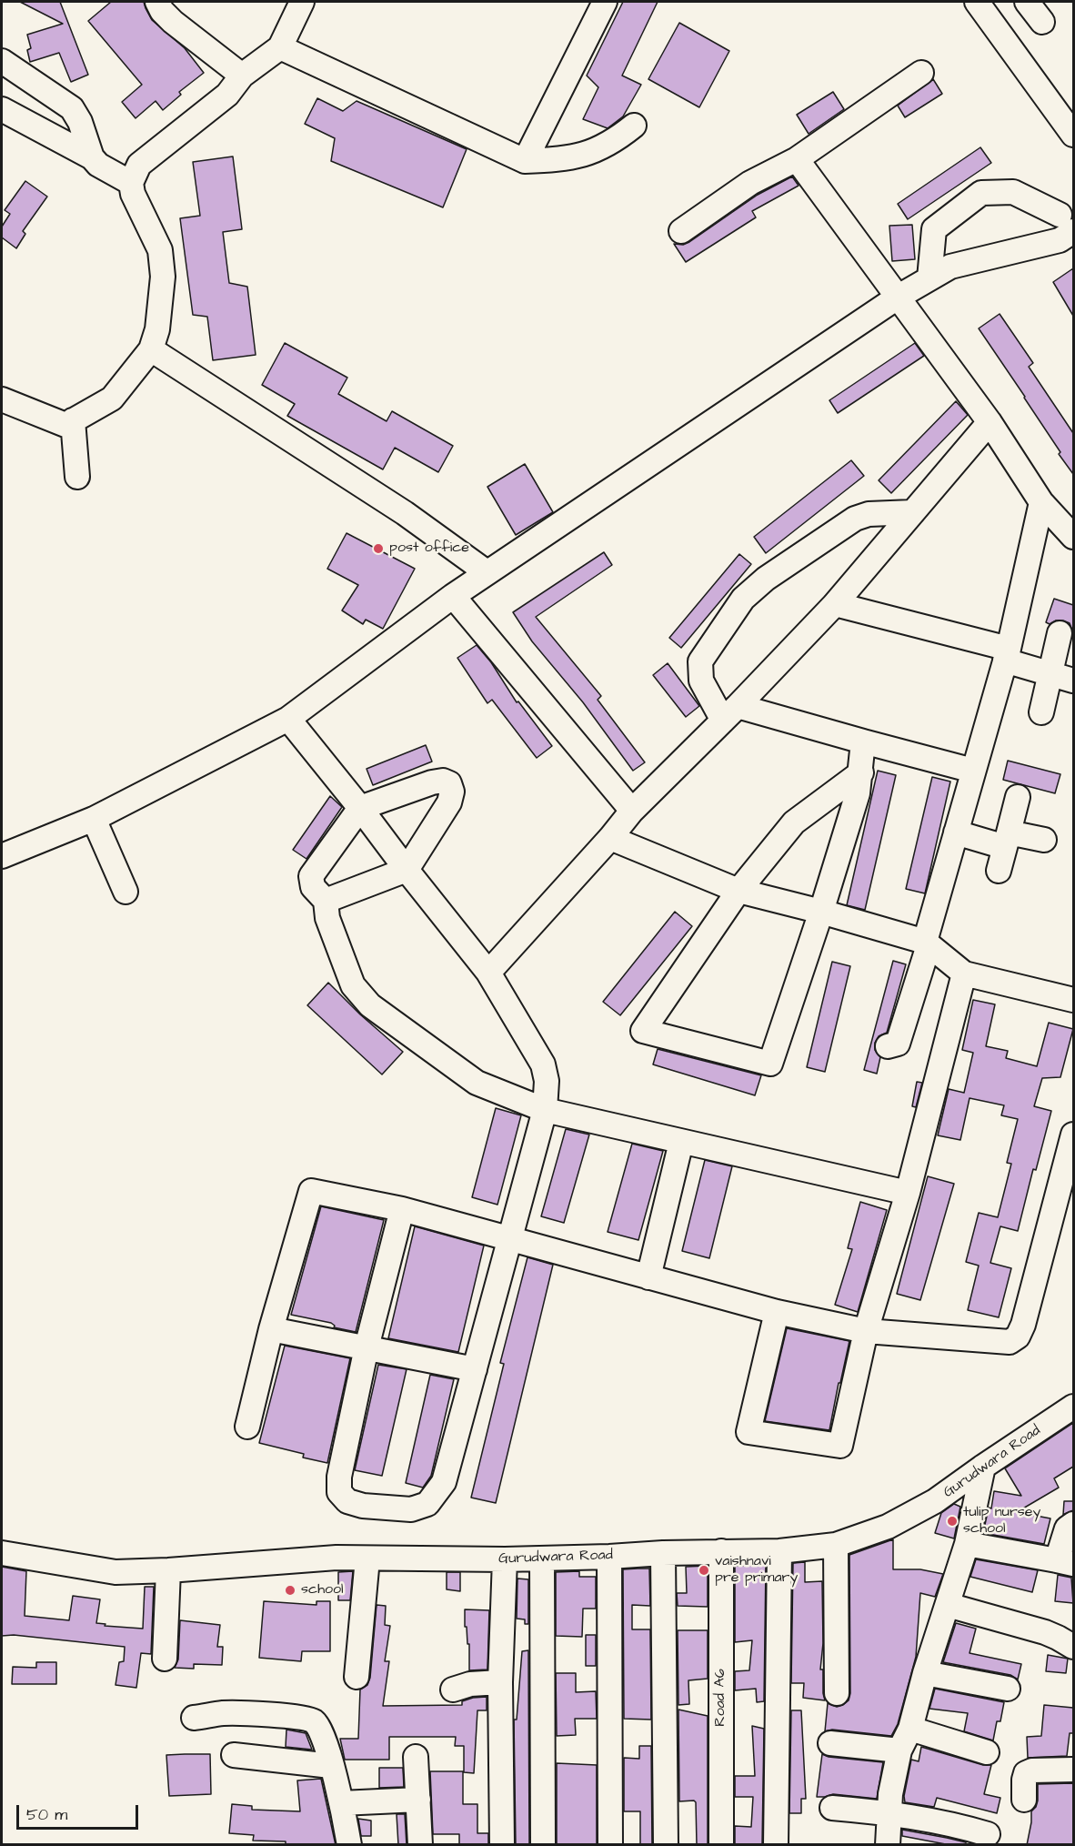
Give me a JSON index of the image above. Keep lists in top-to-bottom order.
{
  "streets": {
    "street": ["Gurudwara Road", "Road A6"]
  },
  "crossings": [
    ["Gurudwara Road", "Road A6"]
  ],
  "places": [
    "post office",
    "tulip nursey school",
    "vaishnavi pre primary",
    "school"
  ],
  "scale_bar": "50 m"
}
